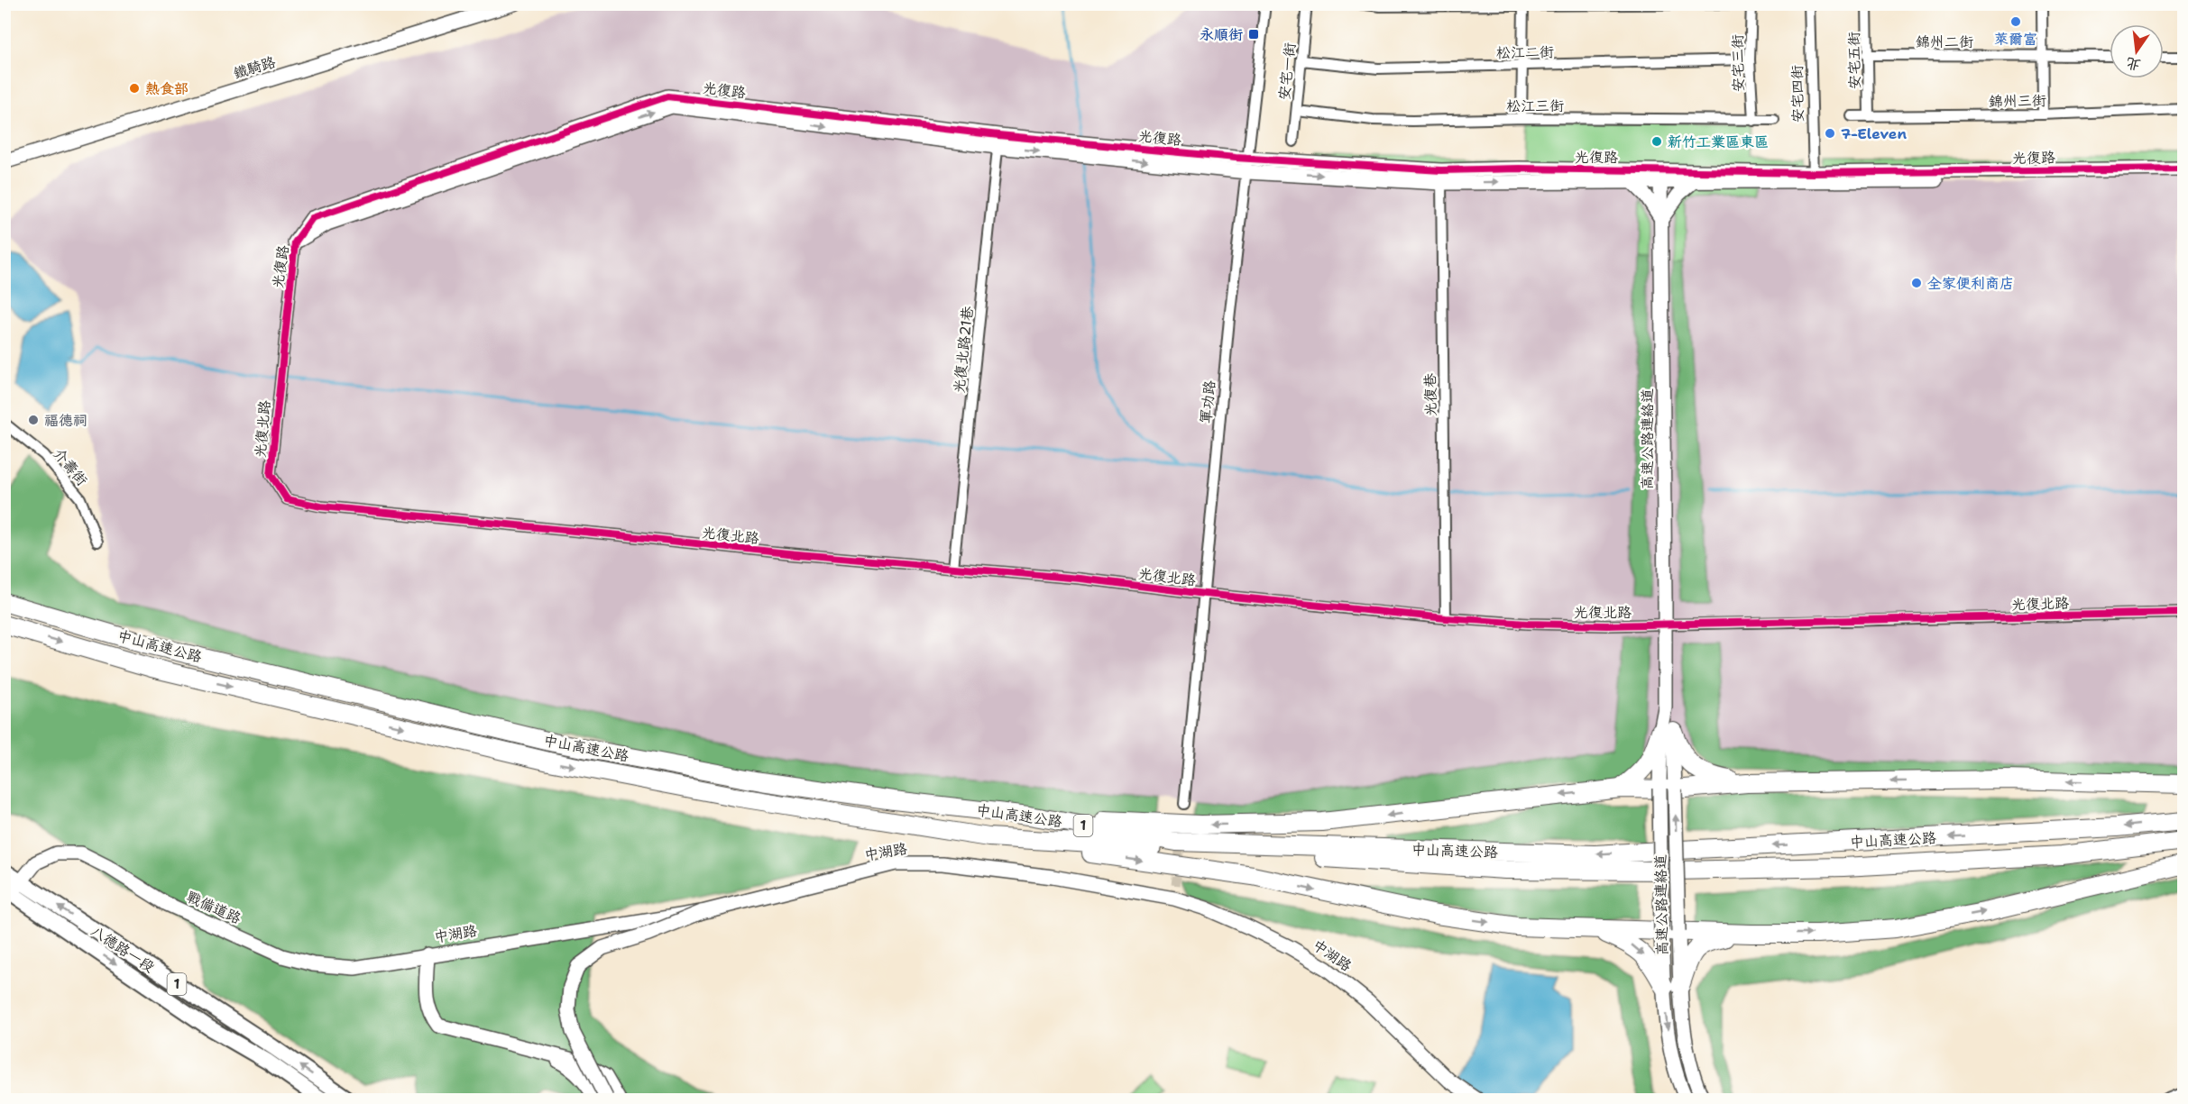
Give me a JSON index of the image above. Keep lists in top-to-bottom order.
{
  "streets": {
    "highway": ["中山高速公路", "1"],
    "main road": ["八德路一段"],
    "street": [
      "錦州二街",
      "松江二街",
      "安宅五街",
      "安宅三街",
      "鐵騎路",
      "安宅一街",
      "光復路",
      "安宅四街",
      "錦州三街",
      "松江三街",
      "光復北路21巷",
      "光復巷",
      "軍功路",
      "光復北路",
      "高速公路連絡道",
      "介壽街",
      "中湖路",
      "戰備道路"
    ]
  },
  "crossings": [
    ["錦州二街", "安宅五街"],
    ["松江二街", "安宅三街"],
    ["松江二街", "安宅一街"],
    ["安宅五街", "錦州三街"],
    ["安宅三街", "松江三街"],
    ["安宅一街", "松江三街"],
    ["光復路", "安宅四街"],
    ["光復路", "光復北路21巷"],
    ["光復路", "光復巷"],
    ["光復路", "軍功路"],
    ["光復路", "光復北路"],
    ["光復路", "高速公路連絡道"],
    ["光復北路21巷", "光復北路"],
    ["光復巷", "光復北路"],
    ["軍功路", "光復北路"],
    ["中湖路", "戰備道路"],
    ["戰備道路", "八德路一段"]
  ],
  "places": {
    "other": [
      "萊爾富",
      "熱食部",
      "7-Eleven",
      "新竹工業區東區",
      "全家便利商店",
      "福德祠"
    ],
    "transit": ["永順街"]
  },
  "north": "bottom"
}
